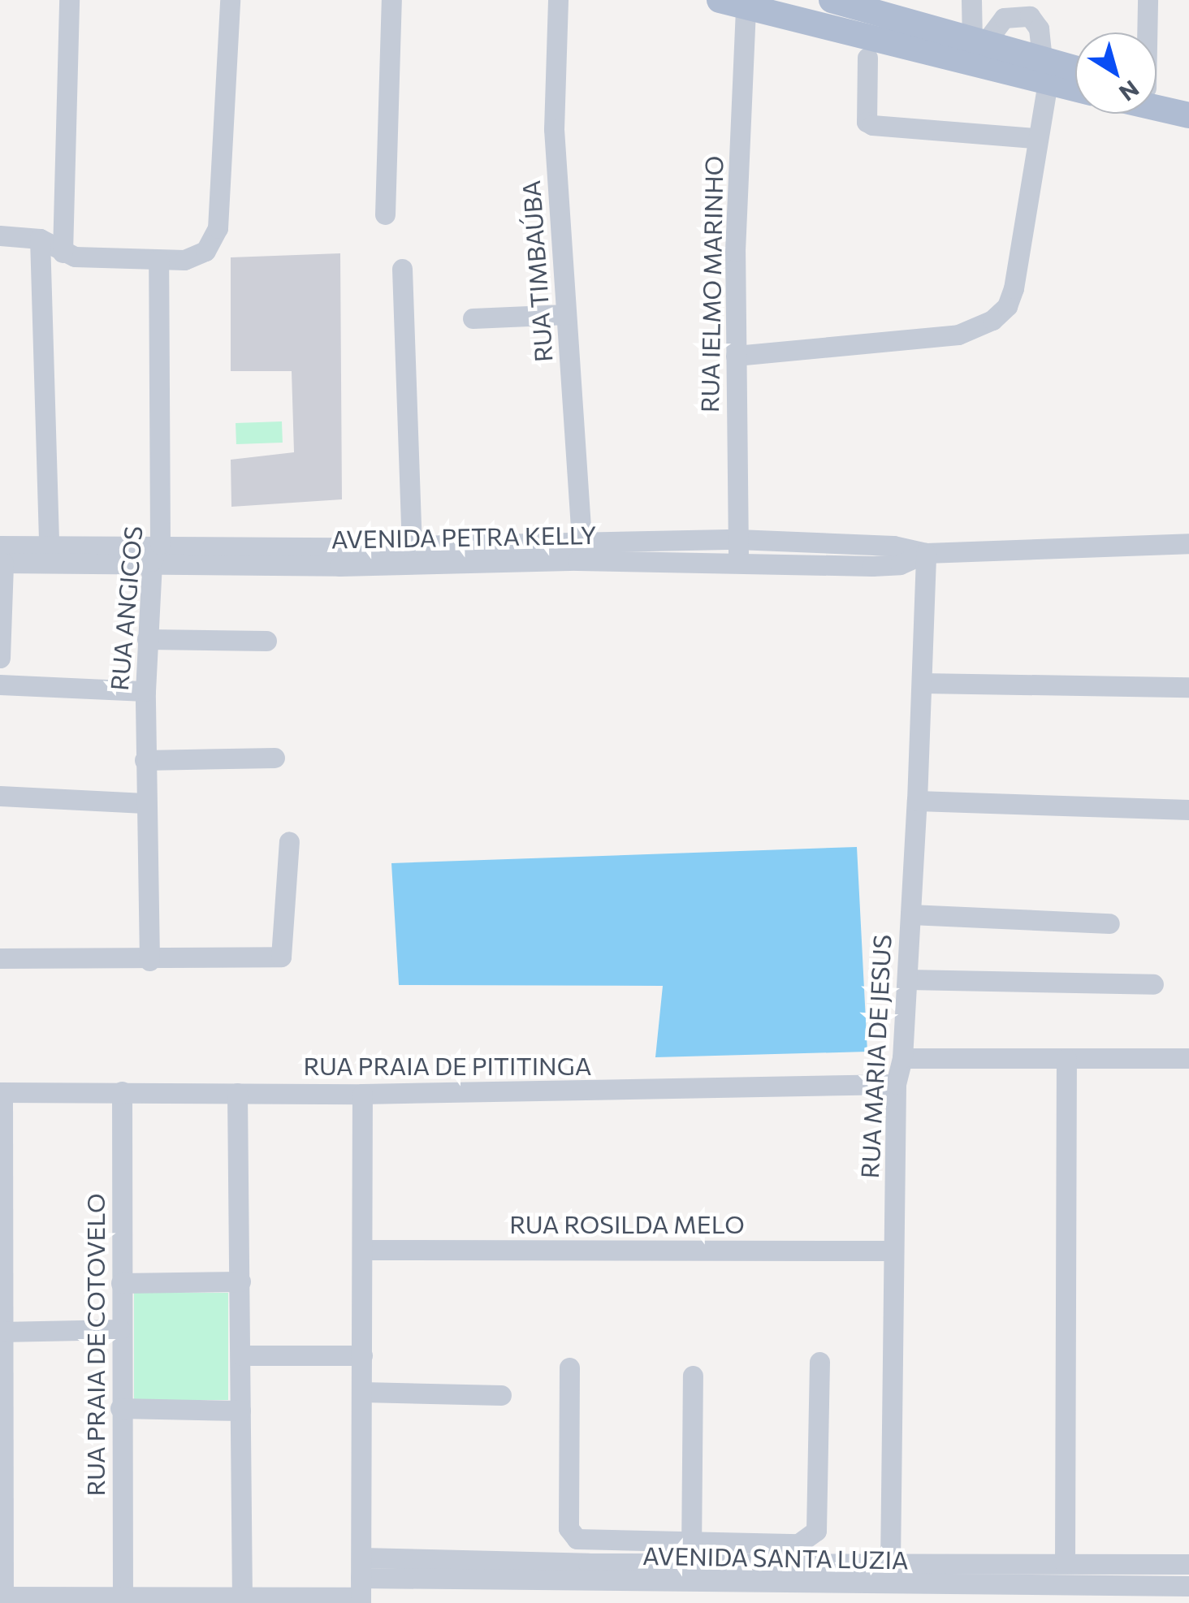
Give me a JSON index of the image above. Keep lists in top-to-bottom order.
{
  "streets": {
    "street": [
      "RUA TIMBAÚBA",
      "RUA IELMO MARINHO",
      "AVENIDA PETRA KELLY",
      "RUA ANGICOS",
      "RUA MARIA DE JESUS",
      "RUA PRAIA DE PITITINGA",
      "RUA ROSILDA MELO",
      "RUA PRAIA DE COTOVELO",
      "AVENIDA SANTA LUZIA"
    ]
  },
  "crossings": [
    ["RUA TIMBAÚBA", "AVENIDA PETRA KELLY"],
    ["RUA IELMO MARINHO", "AVENIDA PETRA KELLY"],
    ["AVENIDA PETRA KELLY", "RUA ANGICOS"],
    ["AVENIDA PETRA KELLY", "RUA MARIA DE JESUS"],
    ["RUA MARIA DE JESUS", "RUA PRAIA DE PITITINGA"],
    ["RUA MARIA DE JESUS", "RUA ROSILDA MELO"],
    ["RUA MARIA DE JESUS", "AVENIDA SANTA LUZIA"],
    ["RUA PRAIA DE PITITINGA", "RUA PRAIA DE COTOVELO"]
  ],
  "north": "bottom right"
}
